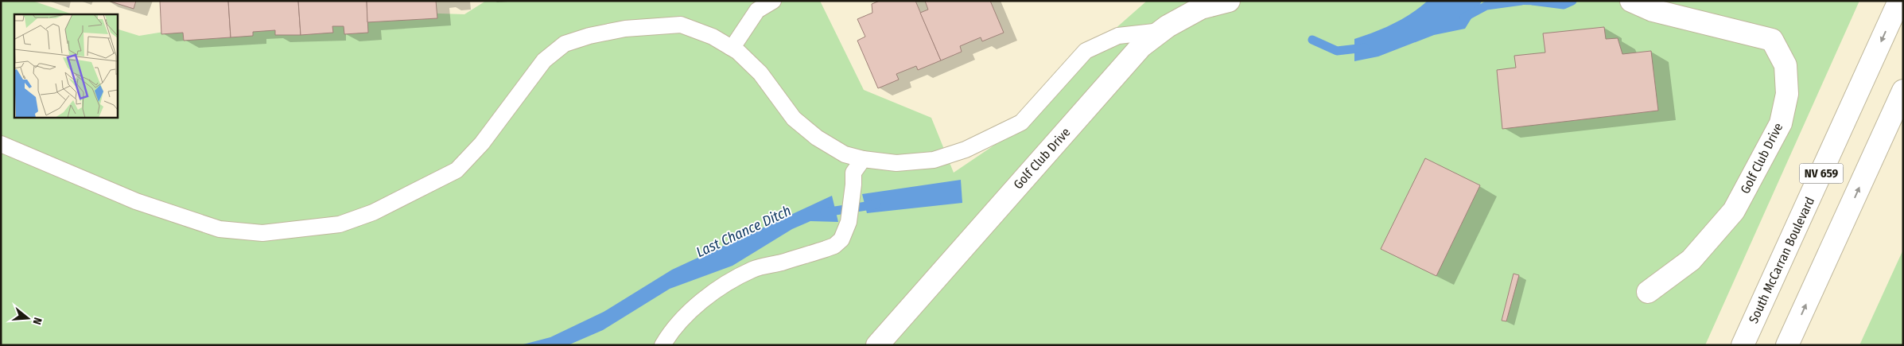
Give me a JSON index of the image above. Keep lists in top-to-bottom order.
{
  "streets": {
    "street": ["Golf Club Drive", "NV 659", "South McCarran Boulevard"]
  },
  "water": ["Last Chance Ditch"],
  "north": "right"
}
